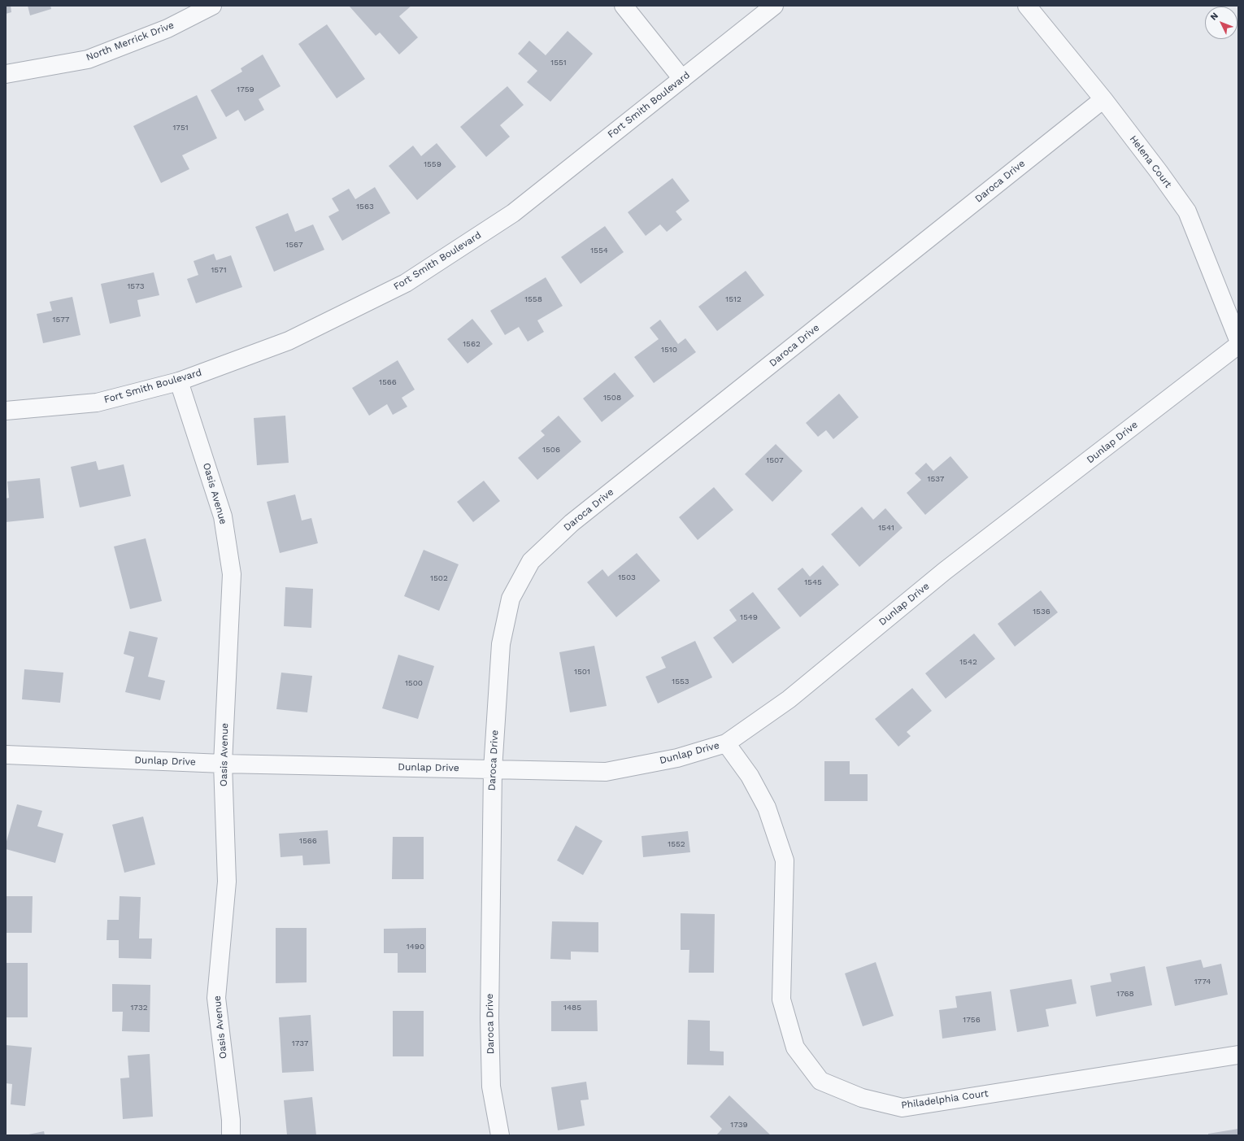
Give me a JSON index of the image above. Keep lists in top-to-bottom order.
{
  "streets": {
    "street": [
      "North Merrick Drive",
      "Fort Smith Boulevard",
      "Helena Court",
      "Daroca Drive",
      "Dunlap Drive",
      "Oasis Avenue",
      "Philadelphia Court"
    ]
  },
  "crossings": [
    ["Fort Smith Boulevard", "Oasis Avenue"],
    ["Helena Court", "Daroca Drive"],
    ["Daroca Drive", "Dunlap Drive"],
    ["Dunlap Drive", "Oasis Avenue"],
    ["Dunlap Drive", "Philadelphia Court"]
  ],
  "house_numbers": [
    "1551",
    "1759",
    "1751",
    "1559",
    "1563",
    "1567",
    "1554",
    "1571",
    "1573",
    "1558",
    "1512",
    "1577",
    "1562",
    "1510",
    "1566",
    "1508",
    "1506",
    "1507",
    "1537",
    "1541",
    "1503",
    "1502",
    "1545",
    "1536",
    "1549",
    "1542",
    "1501",
    "1553",
    "1500",
    "1566",
    "1552",
    "1490",
    "1774",
    "1768",
    "1732",
    "1485",
    "1756",
    "1737",
    "1739"
  ],
  "north": "top left"
}
